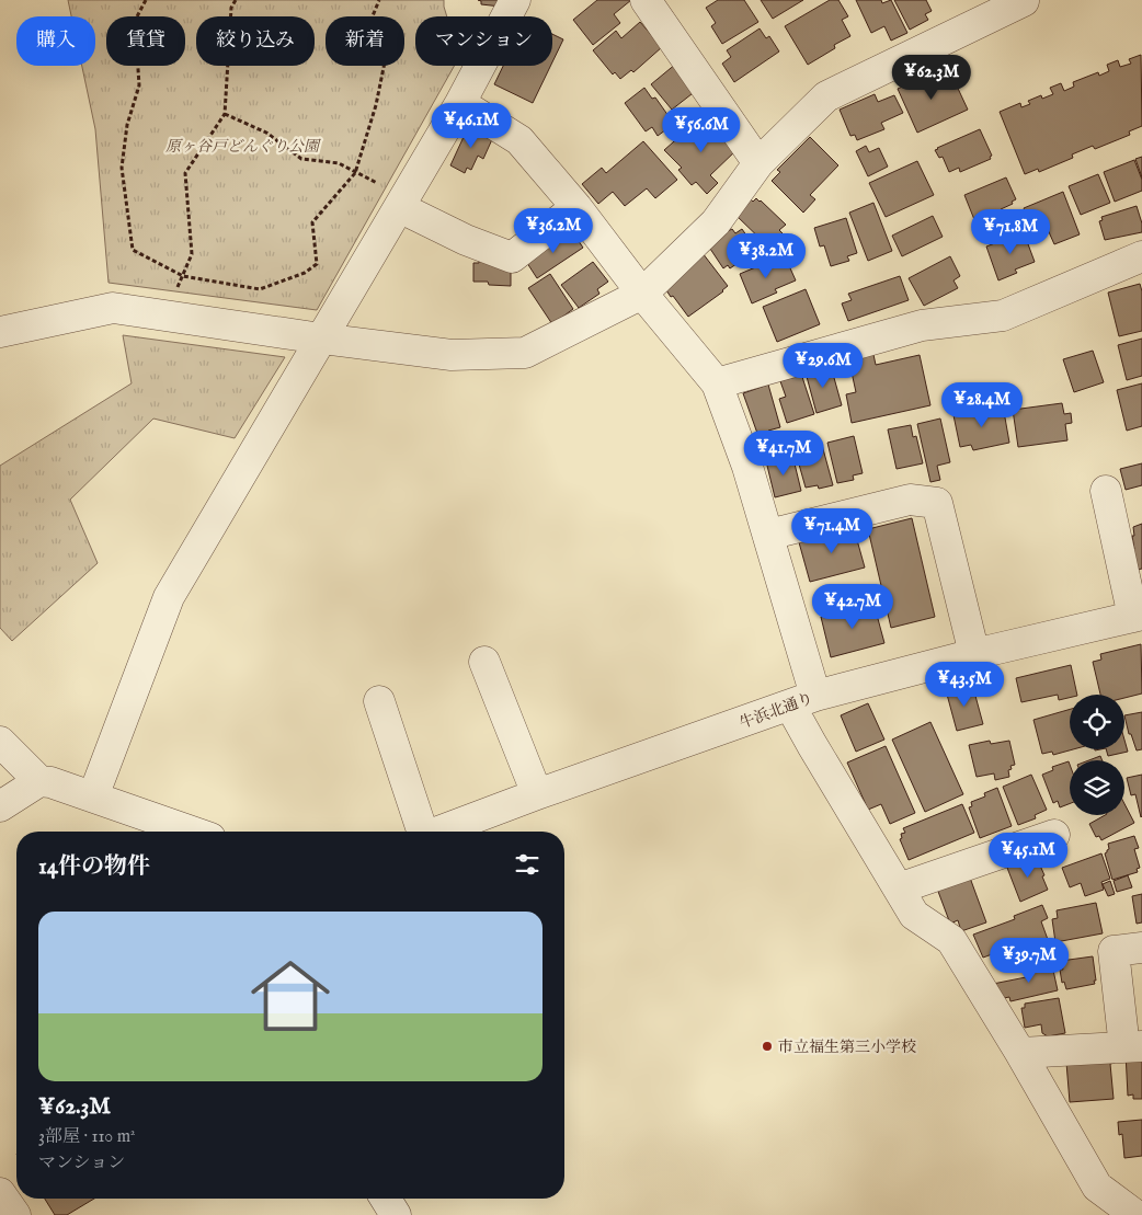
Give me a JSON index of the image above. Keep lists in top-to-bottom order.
{
  "streets": {
    "street": ["牛浜北通り"]
  },
  "parks": ["原ヶ谷戸どんぐり公園"],
  "places": ["市立福生第三小学校"],
  "page": {
    "chip": [
      "購入",
      "賃貸",
      "絞り込み",
      "新着",
      "マンション"
    ],
    "price": [
      "¥62.3M",
      "¥46.1M",
      "¥56.6M",
      "¥36.2M",
      "¥71.8M",
      "¥38.2M",
      "¥29.6M",
      "¥28.4M",
      "¥41.7M",
      "¥71.4M",
      "¥42.7M",
      "¥43.5M",
      "¥45.1M",
      "¥39.7M"
    ],
    "heading": "14件の物件",
    "list": [
      {
        "name": "¥62.3M",
        "note": "3部屋 · 110 m² · マンション"
      }
    ]
  }
}
